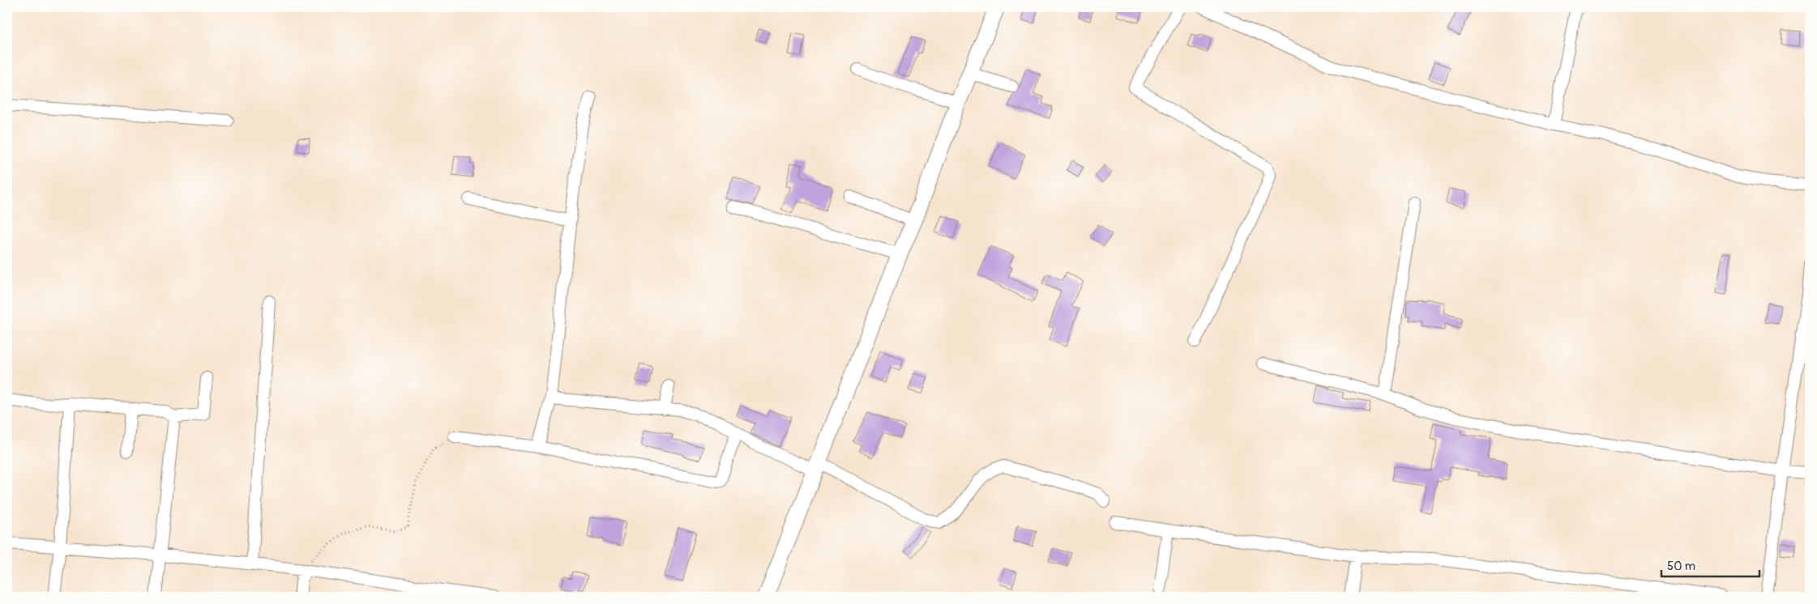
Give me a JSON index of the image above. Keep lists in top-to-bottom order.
{
  "scale_bar": "50 m"
}
